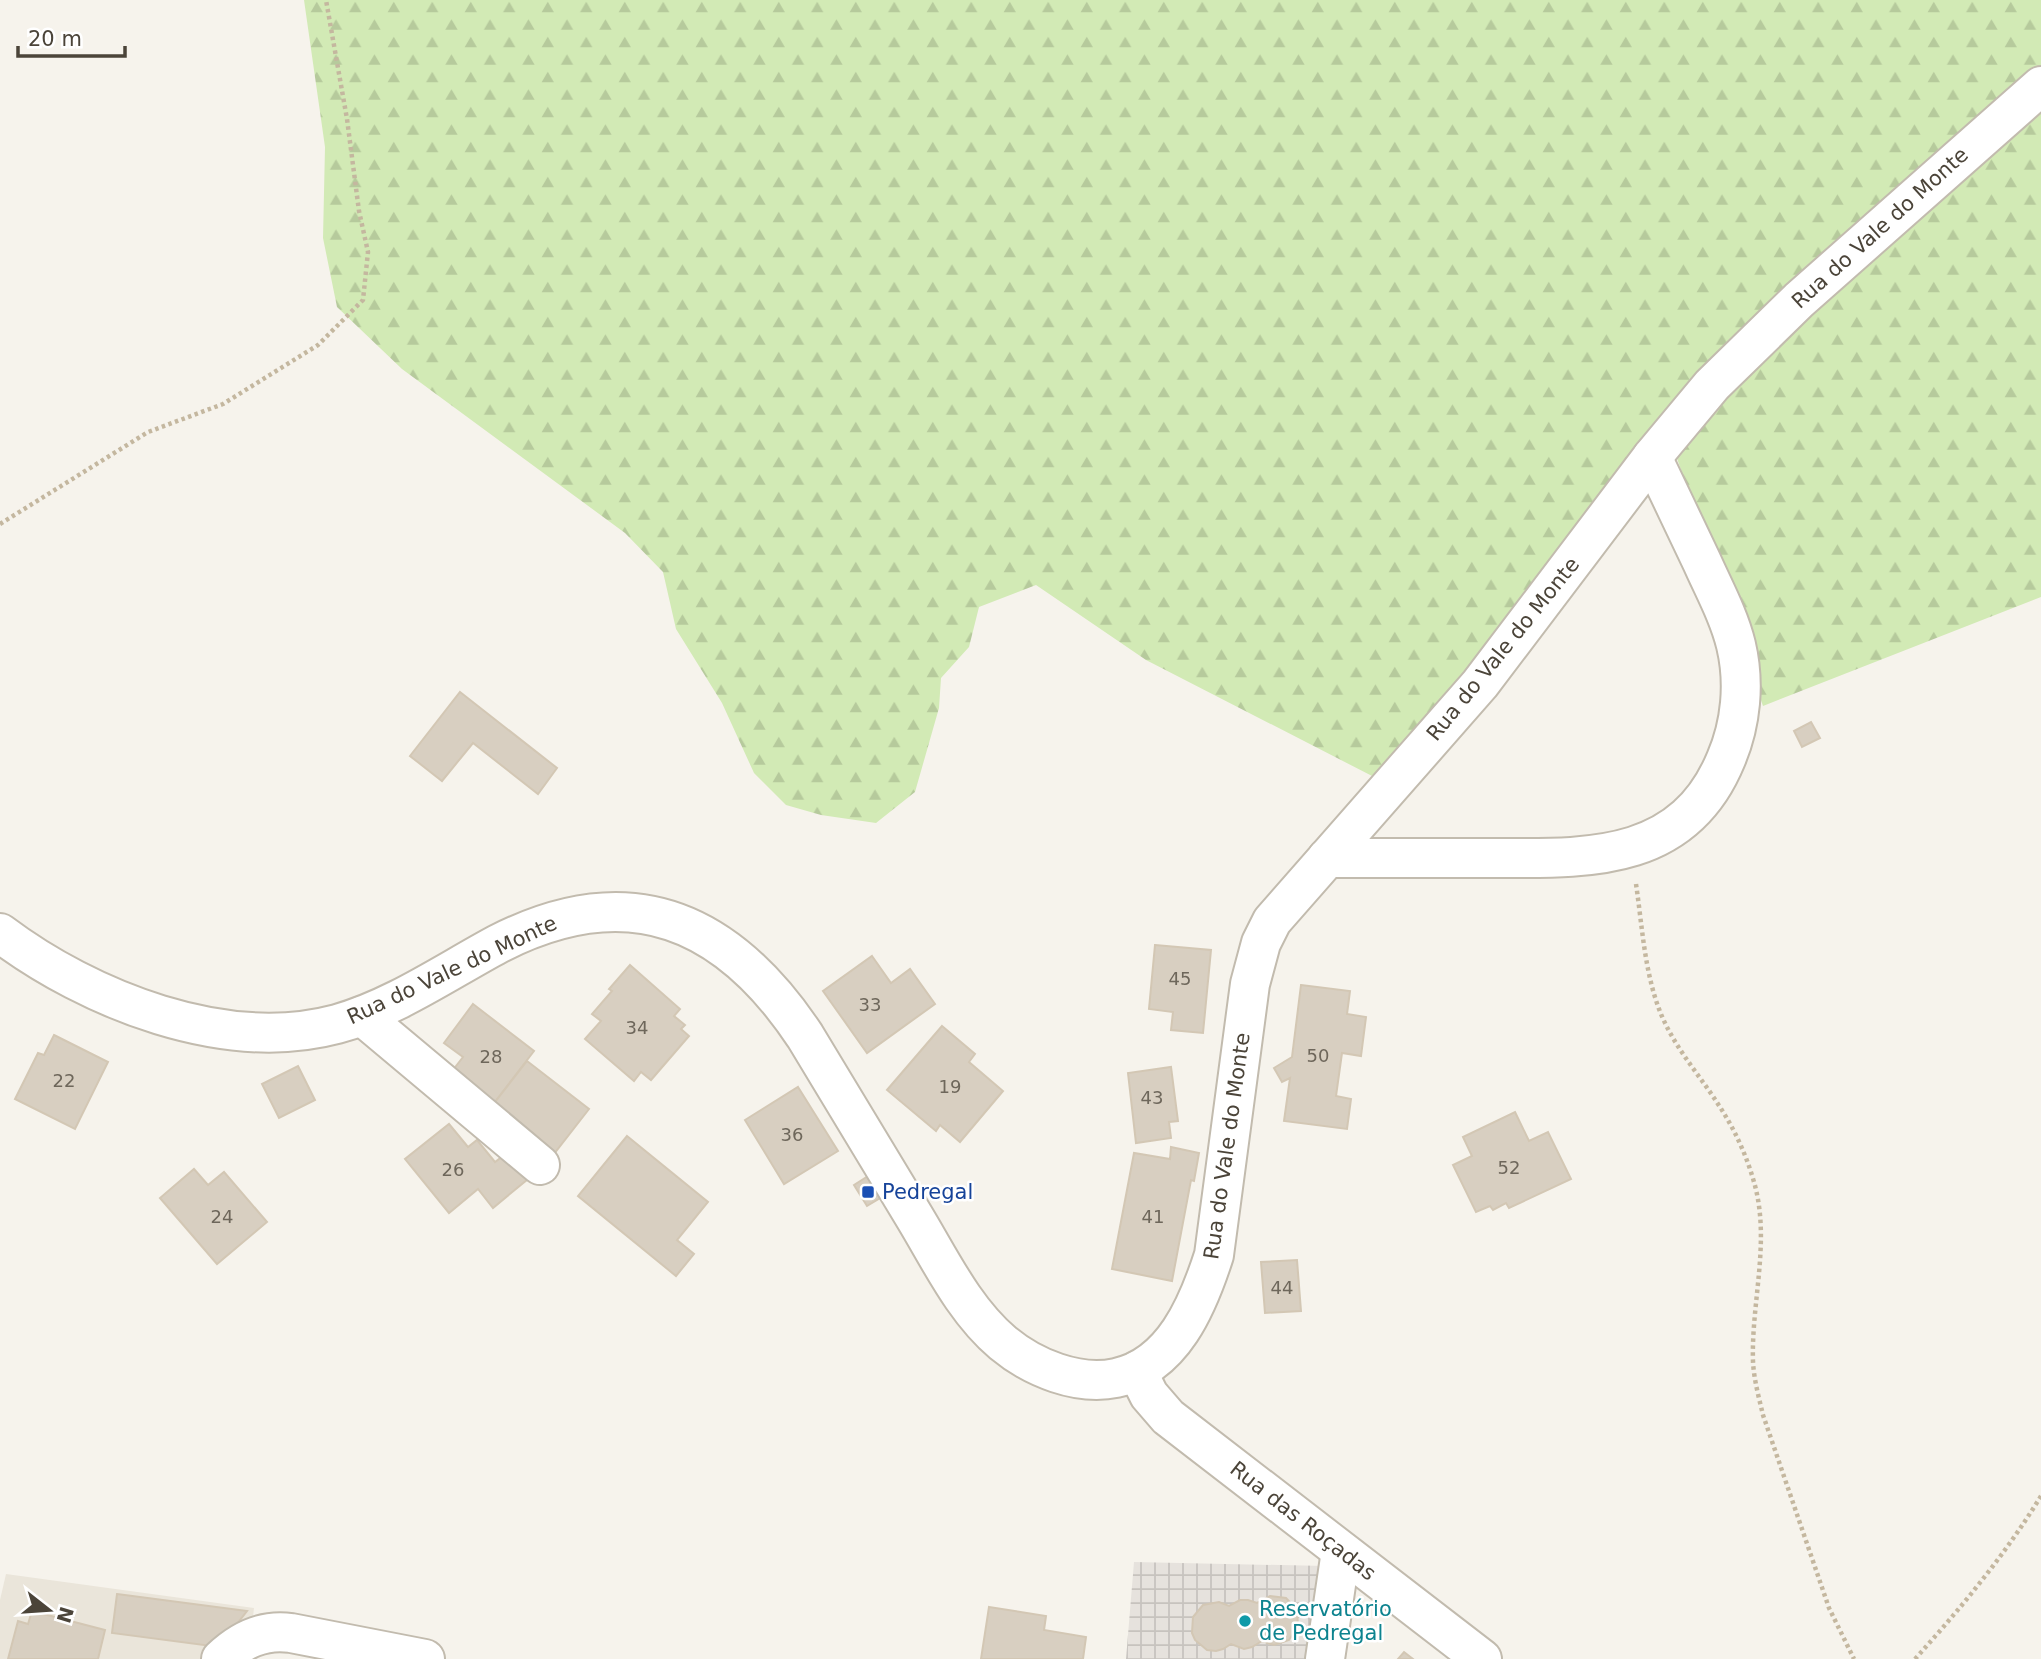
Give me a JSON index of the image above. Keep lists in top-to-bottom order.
{
  "streets": {
    "street": ["Rua do Vale do Monte", "Rua das Roçadas"]
  },
  "crossings": [
    ["Rua do Vale do Monte", "Rua das Roçadas"]
  ],
  "places": {
    "transit": ["Pedregal"],
    "other": ["Reservatório de Pedregal"]
  },
  "house_numbers": [
    "45",
    "33",
    "34",
    "50",
    "28",
    "22",
    "19",
    "43",
    "36",
    "52",
    "26",
    "24",
    "41",
    "44"
  ],
  "scale_bar": "20 m",
  "north": "right"
}
